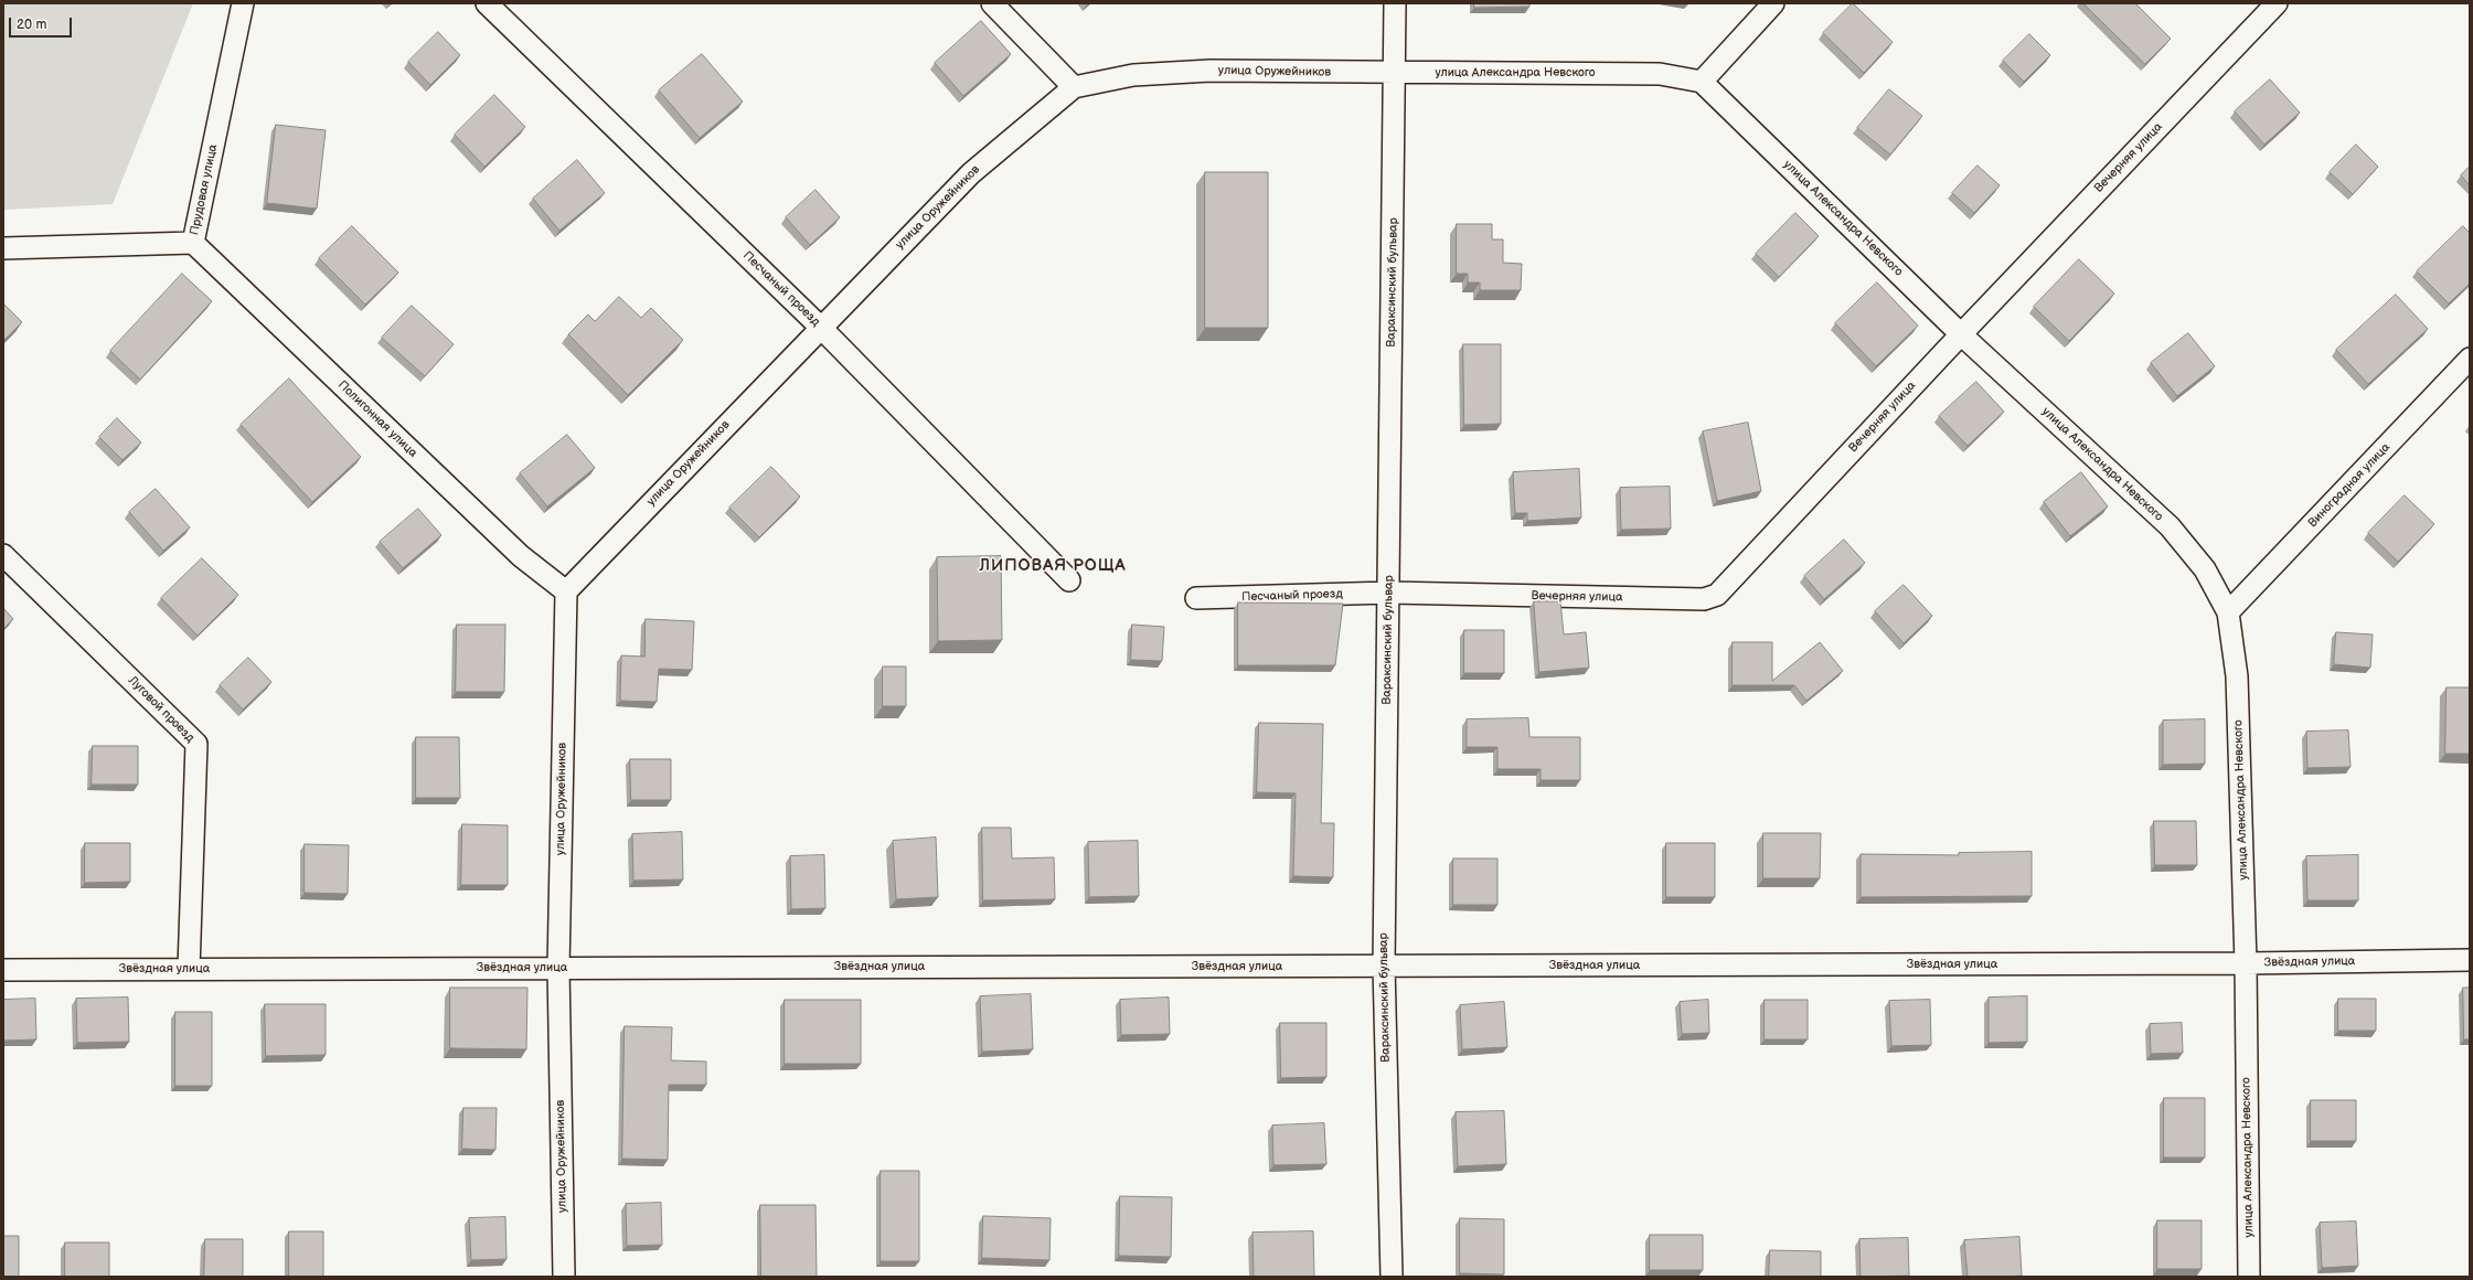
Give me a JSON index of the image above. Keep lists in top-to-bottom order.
{
  "streets": {
    "street": [
      "улица Оружейников",
      "улица Александра Невского",
      "Вечерняя улица",
      "Прудовая улица",
      "Вараксинский бульвар",
      "Песчаный проезд",
      "Полигонная улица",
      "Виноградная улица",
      "Луговой проезд",
      "Звёздная улица"
    ]
  },
  "crossings": [
    ["улица Оружейников", "улица Александра Невского"],
    ["улица Оружейников", "Вараксинский бульвар"],
    ["улица Оружейников", "Песчаный проезд"],
    ["улица Оружейников", "Полигонная улица"],
    ["улица Оружейников", "Звёздная улица"],
    ["улица Александра Невского", "Вечерняя улица"],
    ["улица Александра Невского", "Вараксинский бульвар"],
    ["улица Александра Невского", "Виноградная улица"],
    ["улица Александра Невского", "Звёздная улица"],
    ["Вечерняя улица", "Вараксинский бульвар"],
    ["Вечерняя улица", "Песчаный проезд"],
    ["Прудовая улица", "Полигонная улица"],
    ["Вараксинский бульвар", "Песчаный проезд"],
    ["Вараксинский бульвар", "Звёздная улица"],
    ["Луговой проезд", "Звёздная улица"]
  ],
  "districts": ["ЛИПОВАЯ РОЩА"],
  "scale_bar": "20 m"
}
